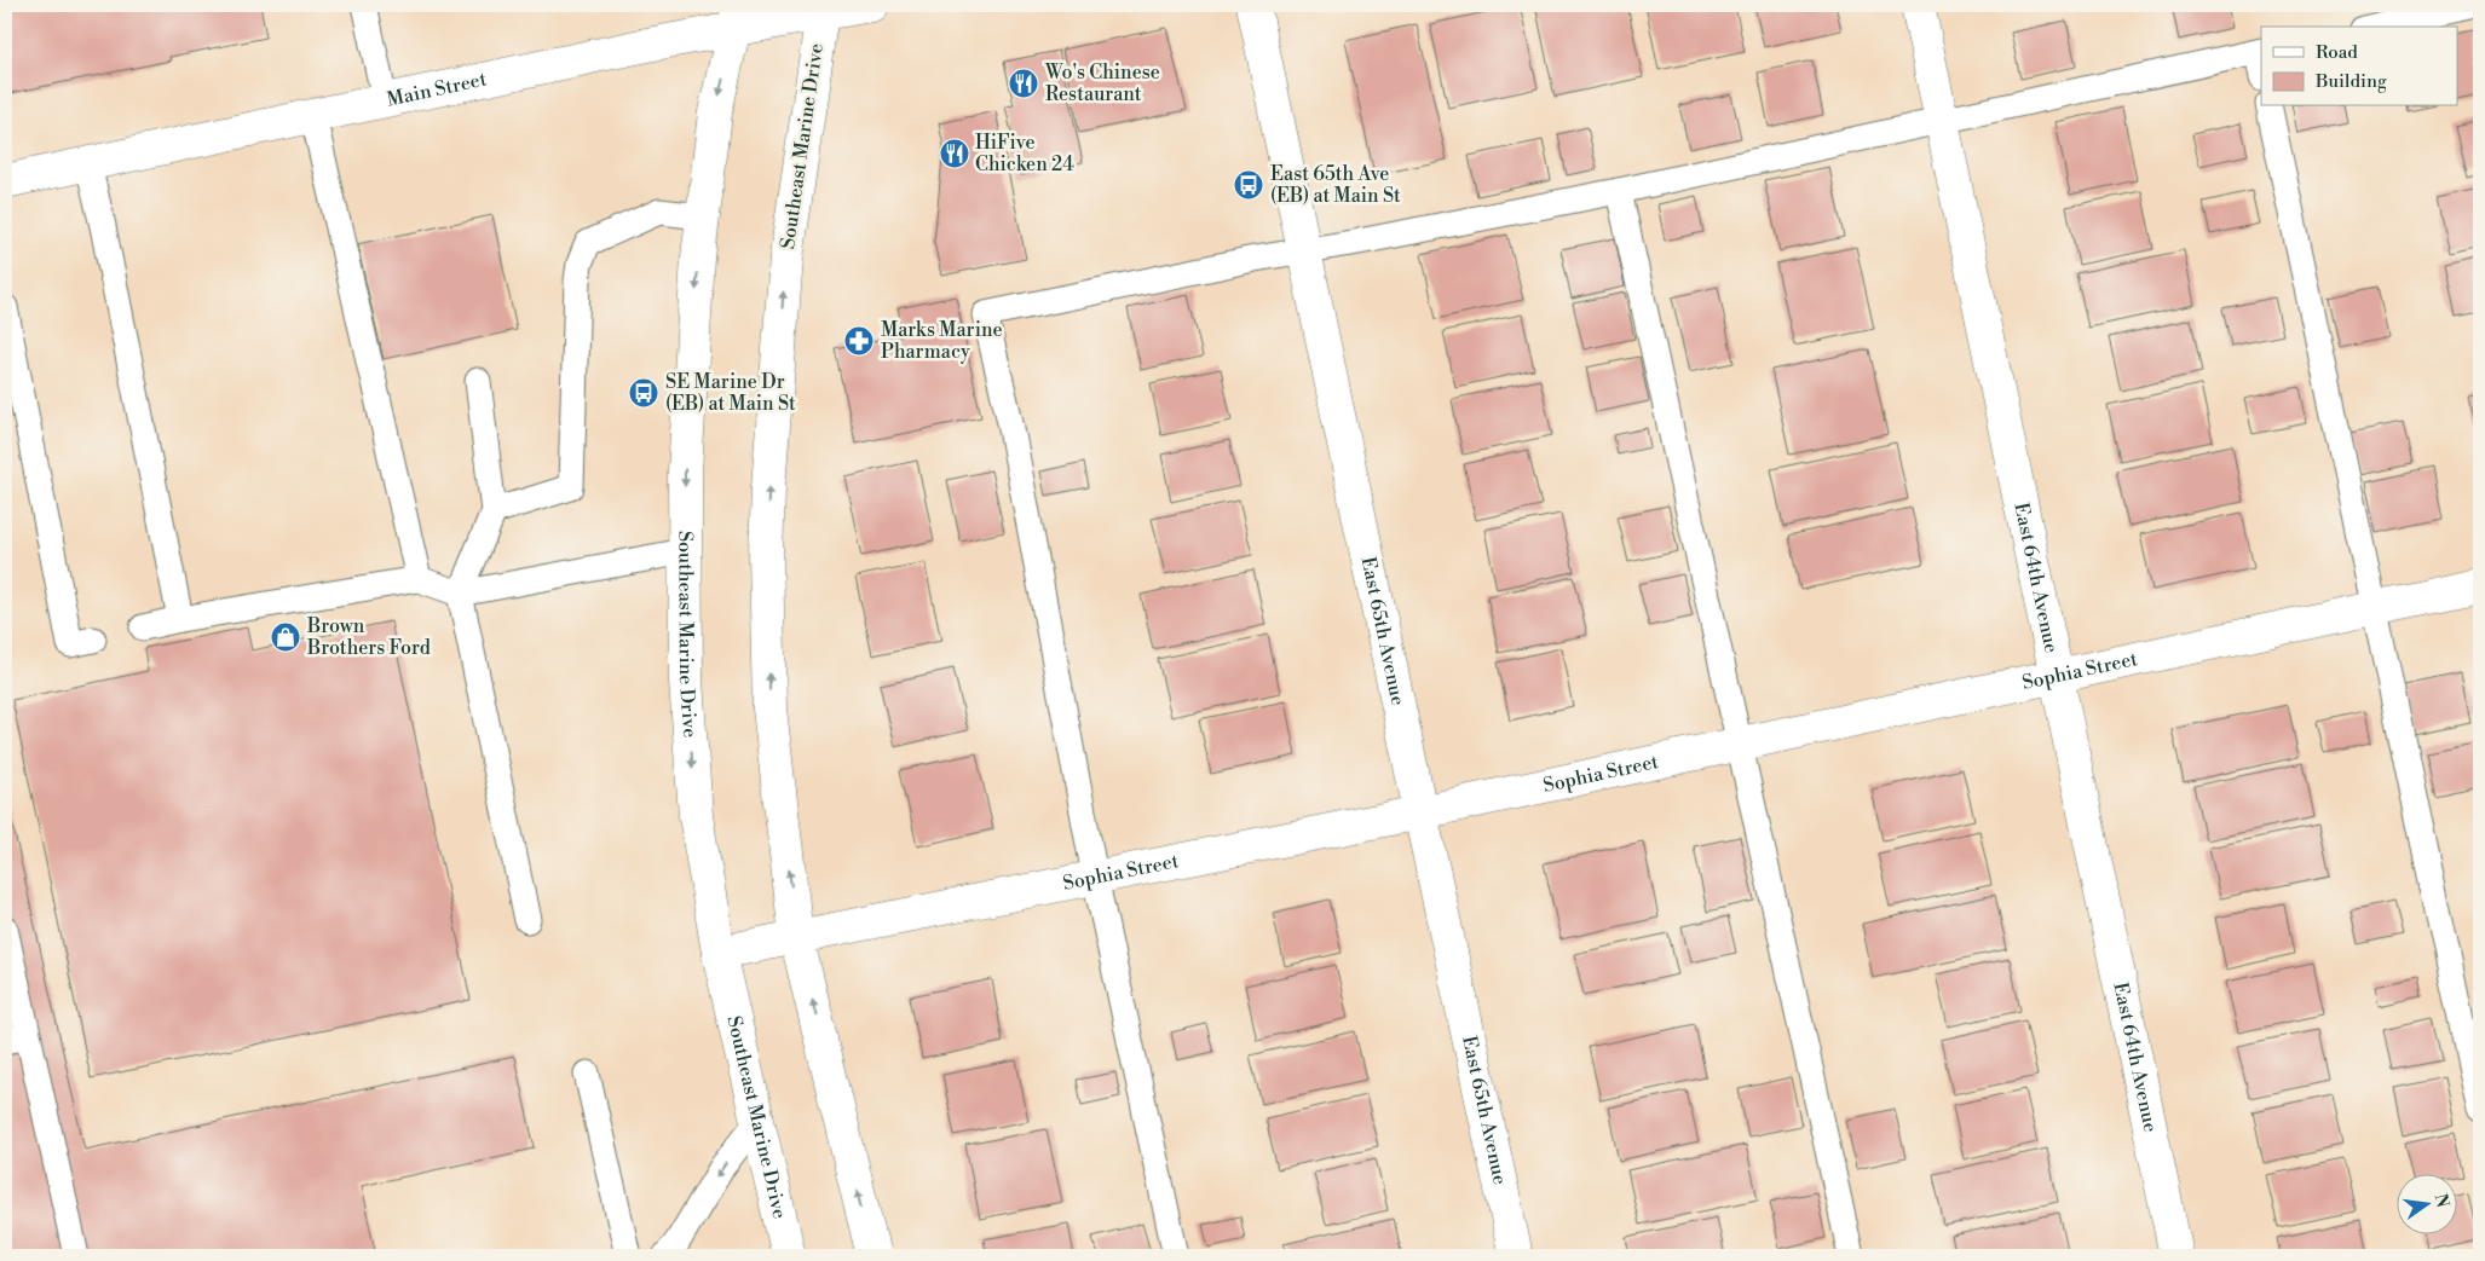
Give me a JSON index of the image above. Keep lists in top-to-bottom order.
{
  "streets": {
    "street": [
      "Main Street",
      "Southeast Marine Drive",
      "East 64th Avenue",
      "East 65th Avenue",
      "Sophia Street"
    ]
  },
  "crossings": [
    ["Main Street", "Southeast Marine Drive"],
    ["Southeast Marine Drive", "Sophia Street"],
    ["East 64th Avenue", "Sophia Street"],
    ["East 65th Avenue", "Sophia Street"]
  ],
  "places": {
    "restaurant": ["Wo's Chinese Restaurant", "HiFive Chicken 24"],
    "bus stop": ["East 65th Ave (EB) at Main St", "SE Marine Dr (EB) at Main St"],
    "pharmacy": ["Marks Marine Pharmacy"],
    "shop": ["Brown Brothers Ford"]
  },
  "legend": ["Road", "Building"],
  "north": "right"
}
